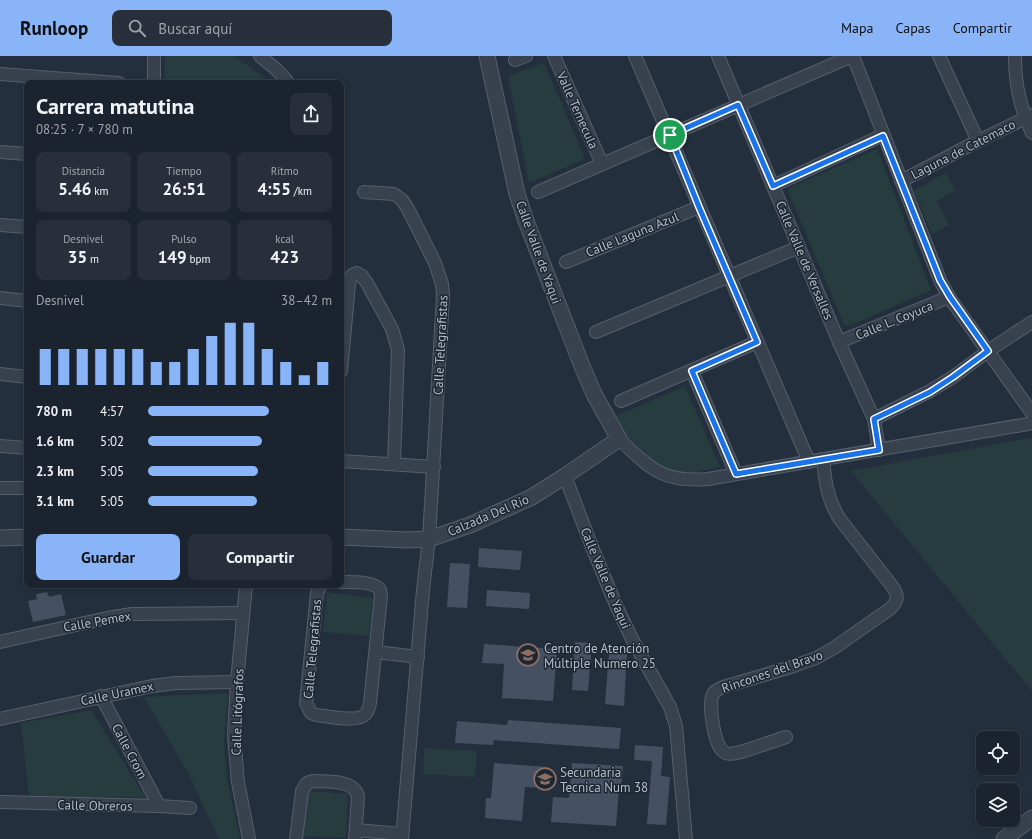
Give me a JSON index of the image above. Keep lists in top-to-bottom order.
{
  "streets": {
    "street": [
      "Valle Temecula",
      "Laguna de Catemaco",
      "Calle Laguna Azul",
      "Calle Valle de Yaqui",
      "Calle Valle de Versalles",
      "Calle L. Coyuca",
      "Calle Telegrafistas",
      "Calzada Del Río",
      "Calle Pemex",
      "Rincones del Bravo",
      "Calle Uramex",
      "Calle Litógrafos",
      "Calle Crom",
      "Calle Obreros"
    ]
  },
  "crossings": [
    ["Calle Valle de Yaqui", "Calzada Del Río"],
    ["Calle Valle de Versalles", "Calle L. Coyuca"],
    ["Calle Telegrafistas", "Calzada Del Río"],
    ["Calle Pemex", "Calle Litógrafos"],
    ["Calle Uramex", "Calle Litógrafos"],
    ["Calle Uramex", "Calle Crom"],
    ["Calle Crom", "Calle Obreros"]
  ],
  "places": {
    "school or university": ["Centro de Atención Múltiple Numero 25", "Secundaria Tecnica Num 38"]
  },
  "page": {
    "header": "Runloop",
    "search": "Buscar aquí",
    "nav": ["Mapa", "Capas", "Compartir"],
    "heading": ["Carrera matutina", "08:25 · 7 × 780 m"],
    "stats": [
      ["Distancia", "5.46 km"],
      ["Tiempo", "26:51"],
      ["Ritmo", "4:55 /km"],
      ["Desnivel", "35 m"],
      ["Pulso", "149 bpm"],
      ["kcal", "423"]
    ],
    "chart": ["Desnivel", "38–42 m"],
    "list": [
      {
        "name": "780 m",
        "note": "4:57"
      },
      {
        "name": "1.6 km",
        "note": "5:02"
      },
      {
        "name": "2.3 km",
        "note": "5:05"
      },
      {
        "name": "3.1 km",
        "note": "5:05"
      }
    ],
    "buttons": ["Guardar", "Compartir"]
  }
}
